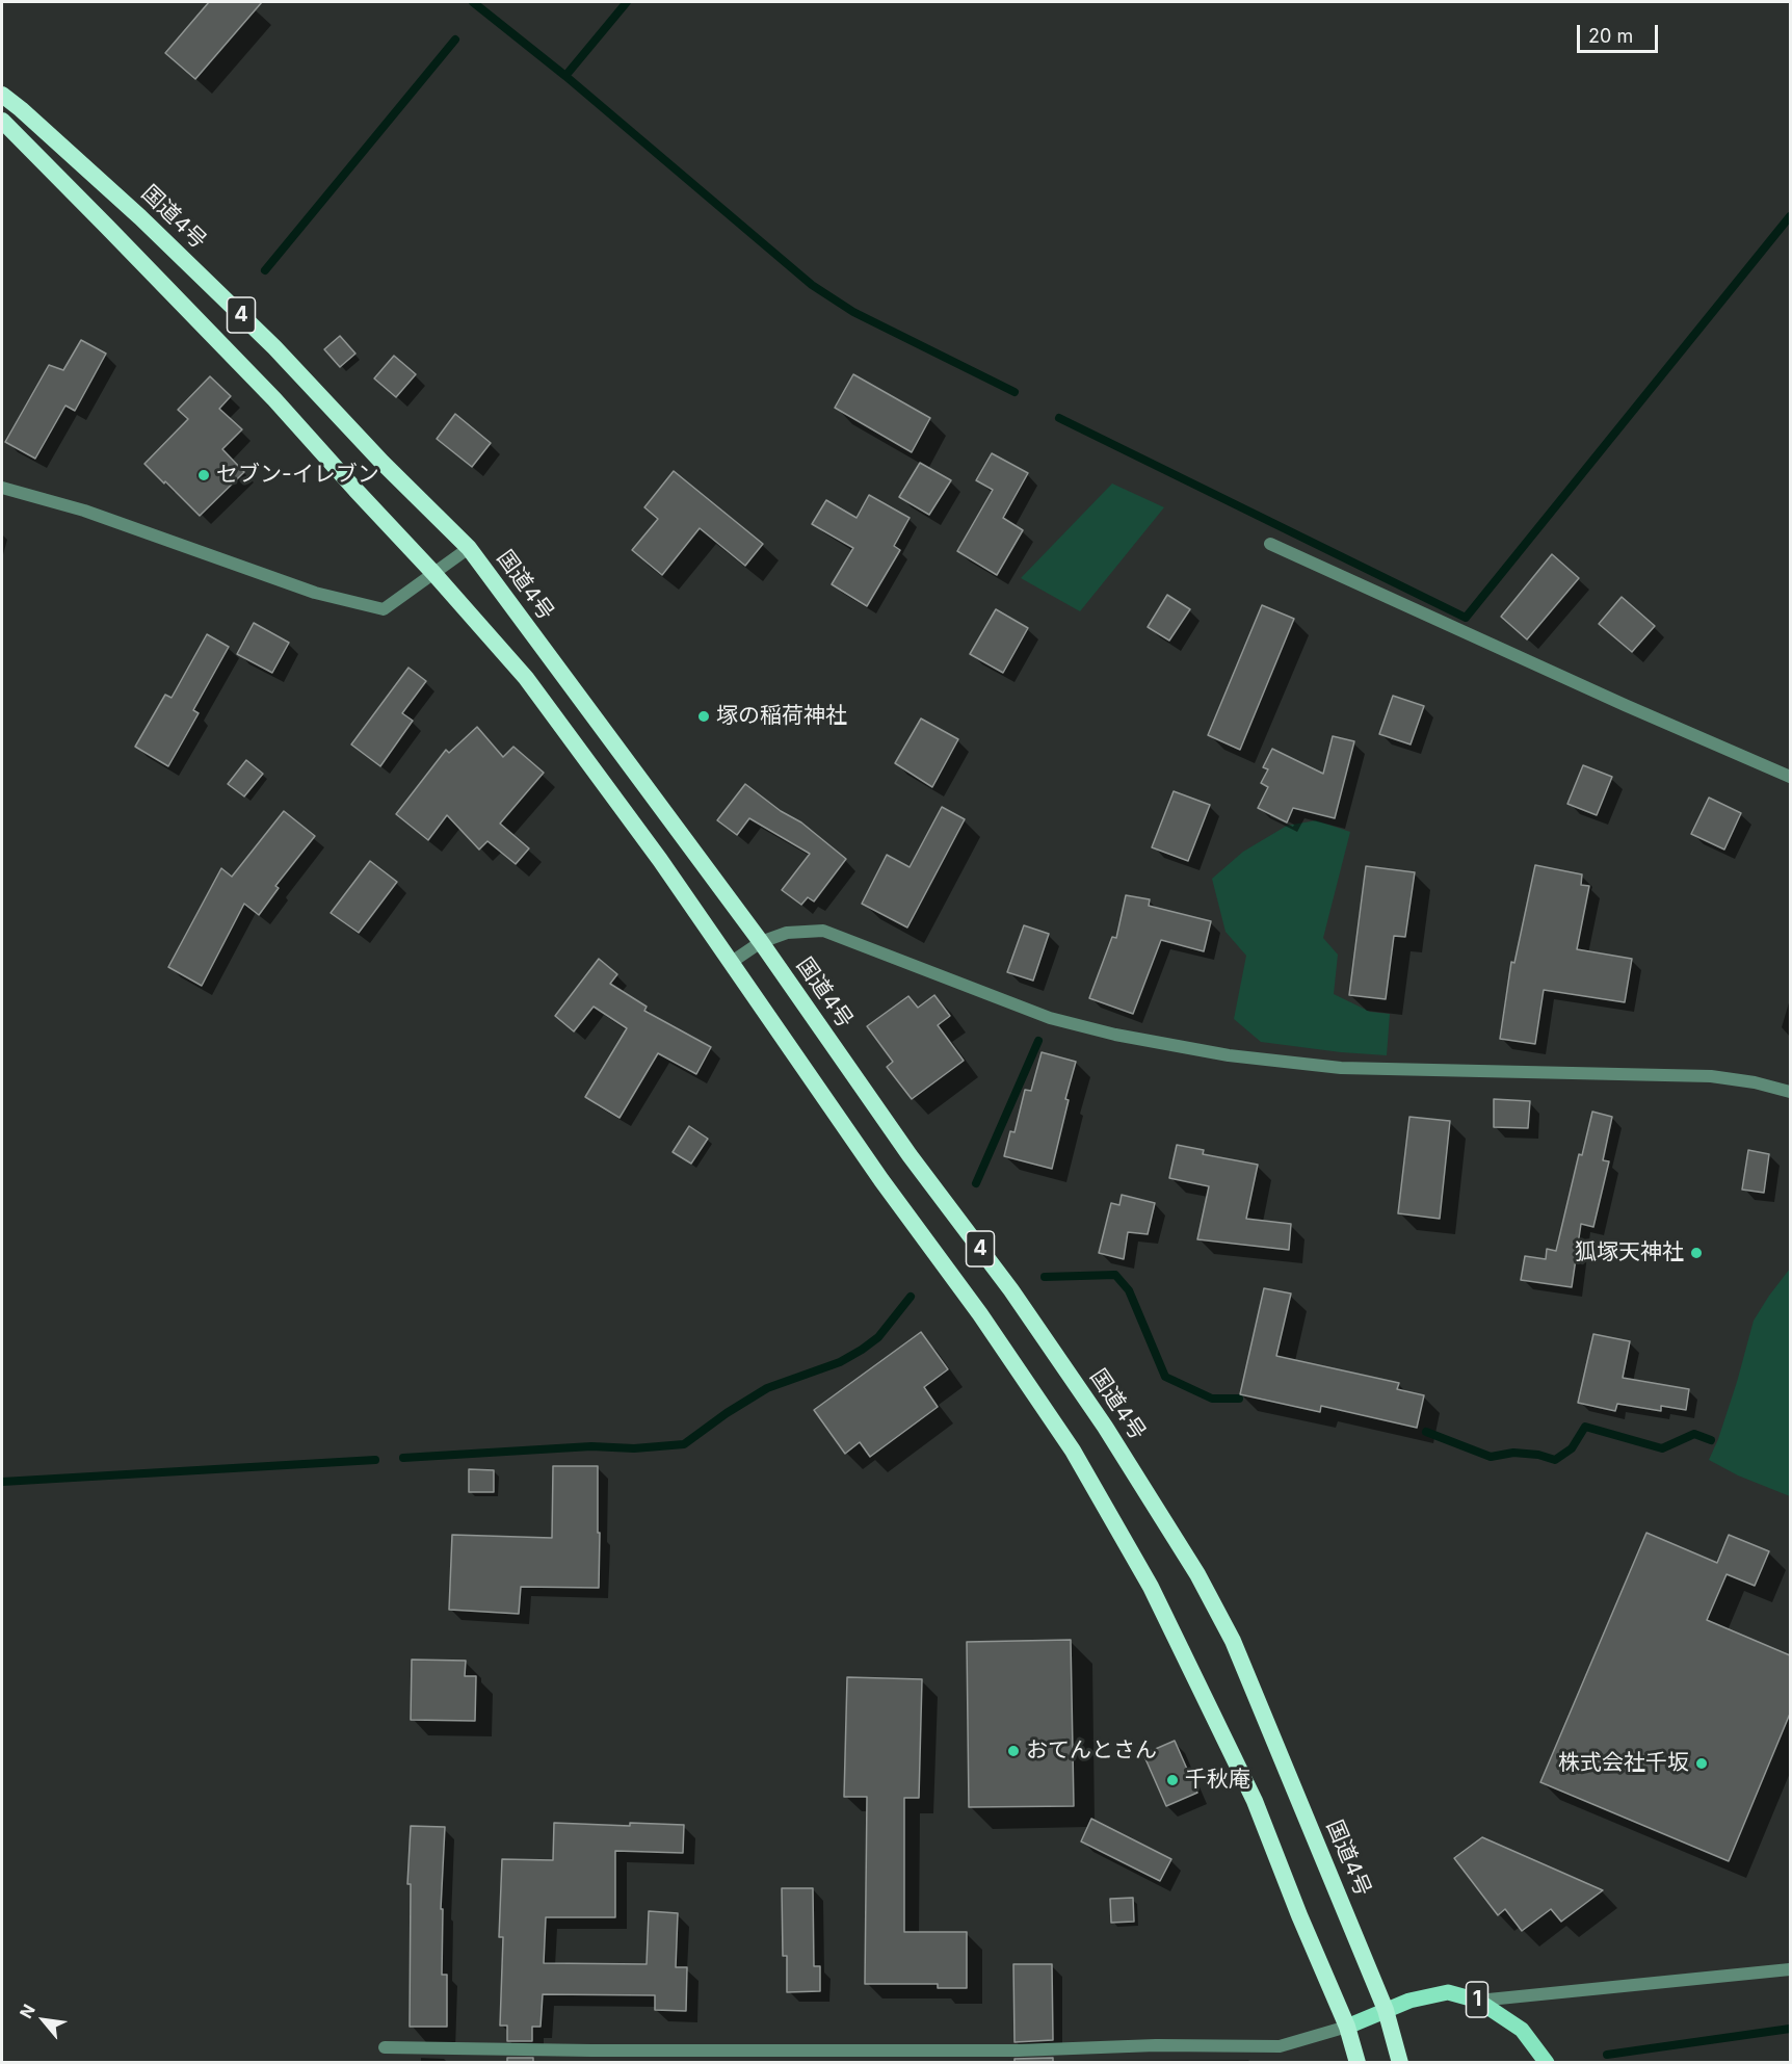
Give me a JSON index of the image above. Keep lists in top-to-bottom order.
{
  "streets": {
    "highway": ["国道4号", "4"],
    "main road": ["1"]
  },
  "crossings": [
    ["国道4号", "1"],
    ["4", "1"]
  ],
  "places": [
    "セブン-イレブン",
    "塚の稲荷神社",
    "狐塚天神社",
    "おてんとさん",
    "株式会社千坂",
    "千秋庵"
  ],
  "scale_bar": "20 m",
  "north": "top left"
}
